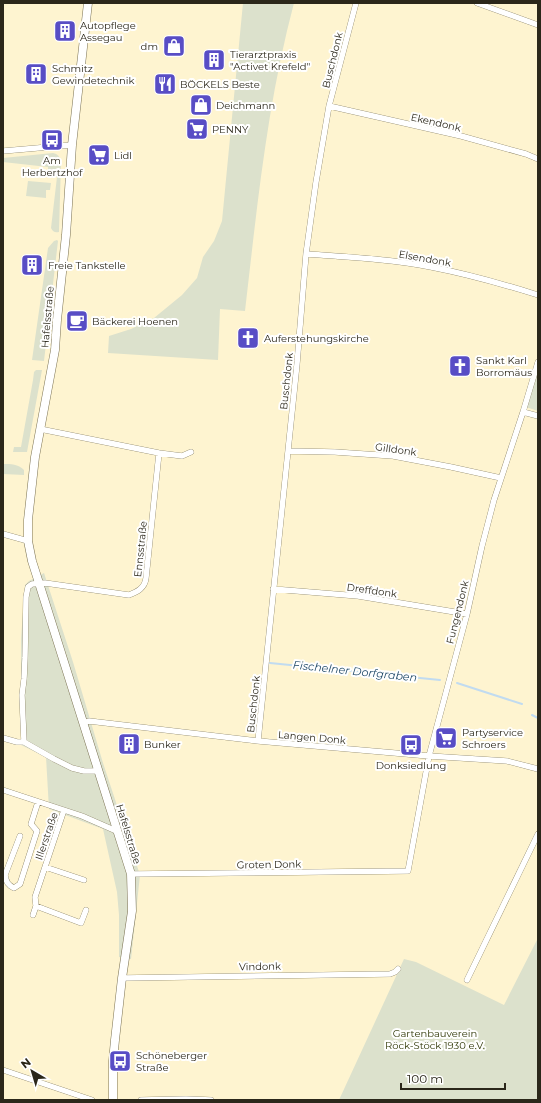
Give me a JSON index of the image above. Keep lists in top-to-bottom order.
{
  "streets": {
    "main road": ["Hafelsstraße"],
    "street": [
      "Buschdonk",
      "Ekendonk",
      "Elsendonk",
      "Gilldonk",
      "Ennsstraße",
      "Dreffdonk",
      "Fungendonk",
      "Langen Donk",
      "Illerstraße",
      "Groten Donk",
      "Vindonk"
    ]
  },
  "crossings": [
    ["Buschdonk", "Ekendonk"],
    ["Buschdonk", "Elsendonk"],
    ["Buschdonk", "Gilldonk"],
    ["Buschdonk", "Dreffdonk"],
    ["Buschdonk", "Langen Donk"],
    ["Hafelsstraße", "Ennsstraße"],
    ["Hafelsstraße", "Langen Donk"],
    ["Hafelsstraße", "Illerstraße"],
    ["Hafelsstraße", "Groten Donk"],
    ["Hafelsstraße", "Vindonk"],
    ["Gilldonk", "Fungendonk"],
    ["Dreffdonk", "Fungendonk"],
    ["Fungendonk", "Langen Donk"],
    ["Fungendonk", "Groten Donk"]
  ],
  "water": ["Fischelner Dorfgraben"],
  "parks": ["Gartenbauverein Röck-Stöck 1930 e.V."],
  "places": {
    "building": [
      "Autopflege Assegau",
      "Tierarztpraxis \"Activet Krefeld\"",
      "Schmitz Gewindetechnik",
      "Freie Tankstelle",
      "Bunker"
    ],
    "shop": ["dm", "Deichmann"],
    "restaurant": ["BÖCKELS Beste"],
    "supermarket": ["PENNY", "Lidl", "Partyservice Schroers"],
    "bus stop": ["Am Herbertzhof", "Donksiedlung", "Schöneberger Straße"],
    "cafe": ["Bäckerei Hoenen"],
    "church": ["Auferstehungskirche", "Sankt Karl Borromäus"]
  },
  "scale_bar": "100 m",
  "north": "top left"
}
